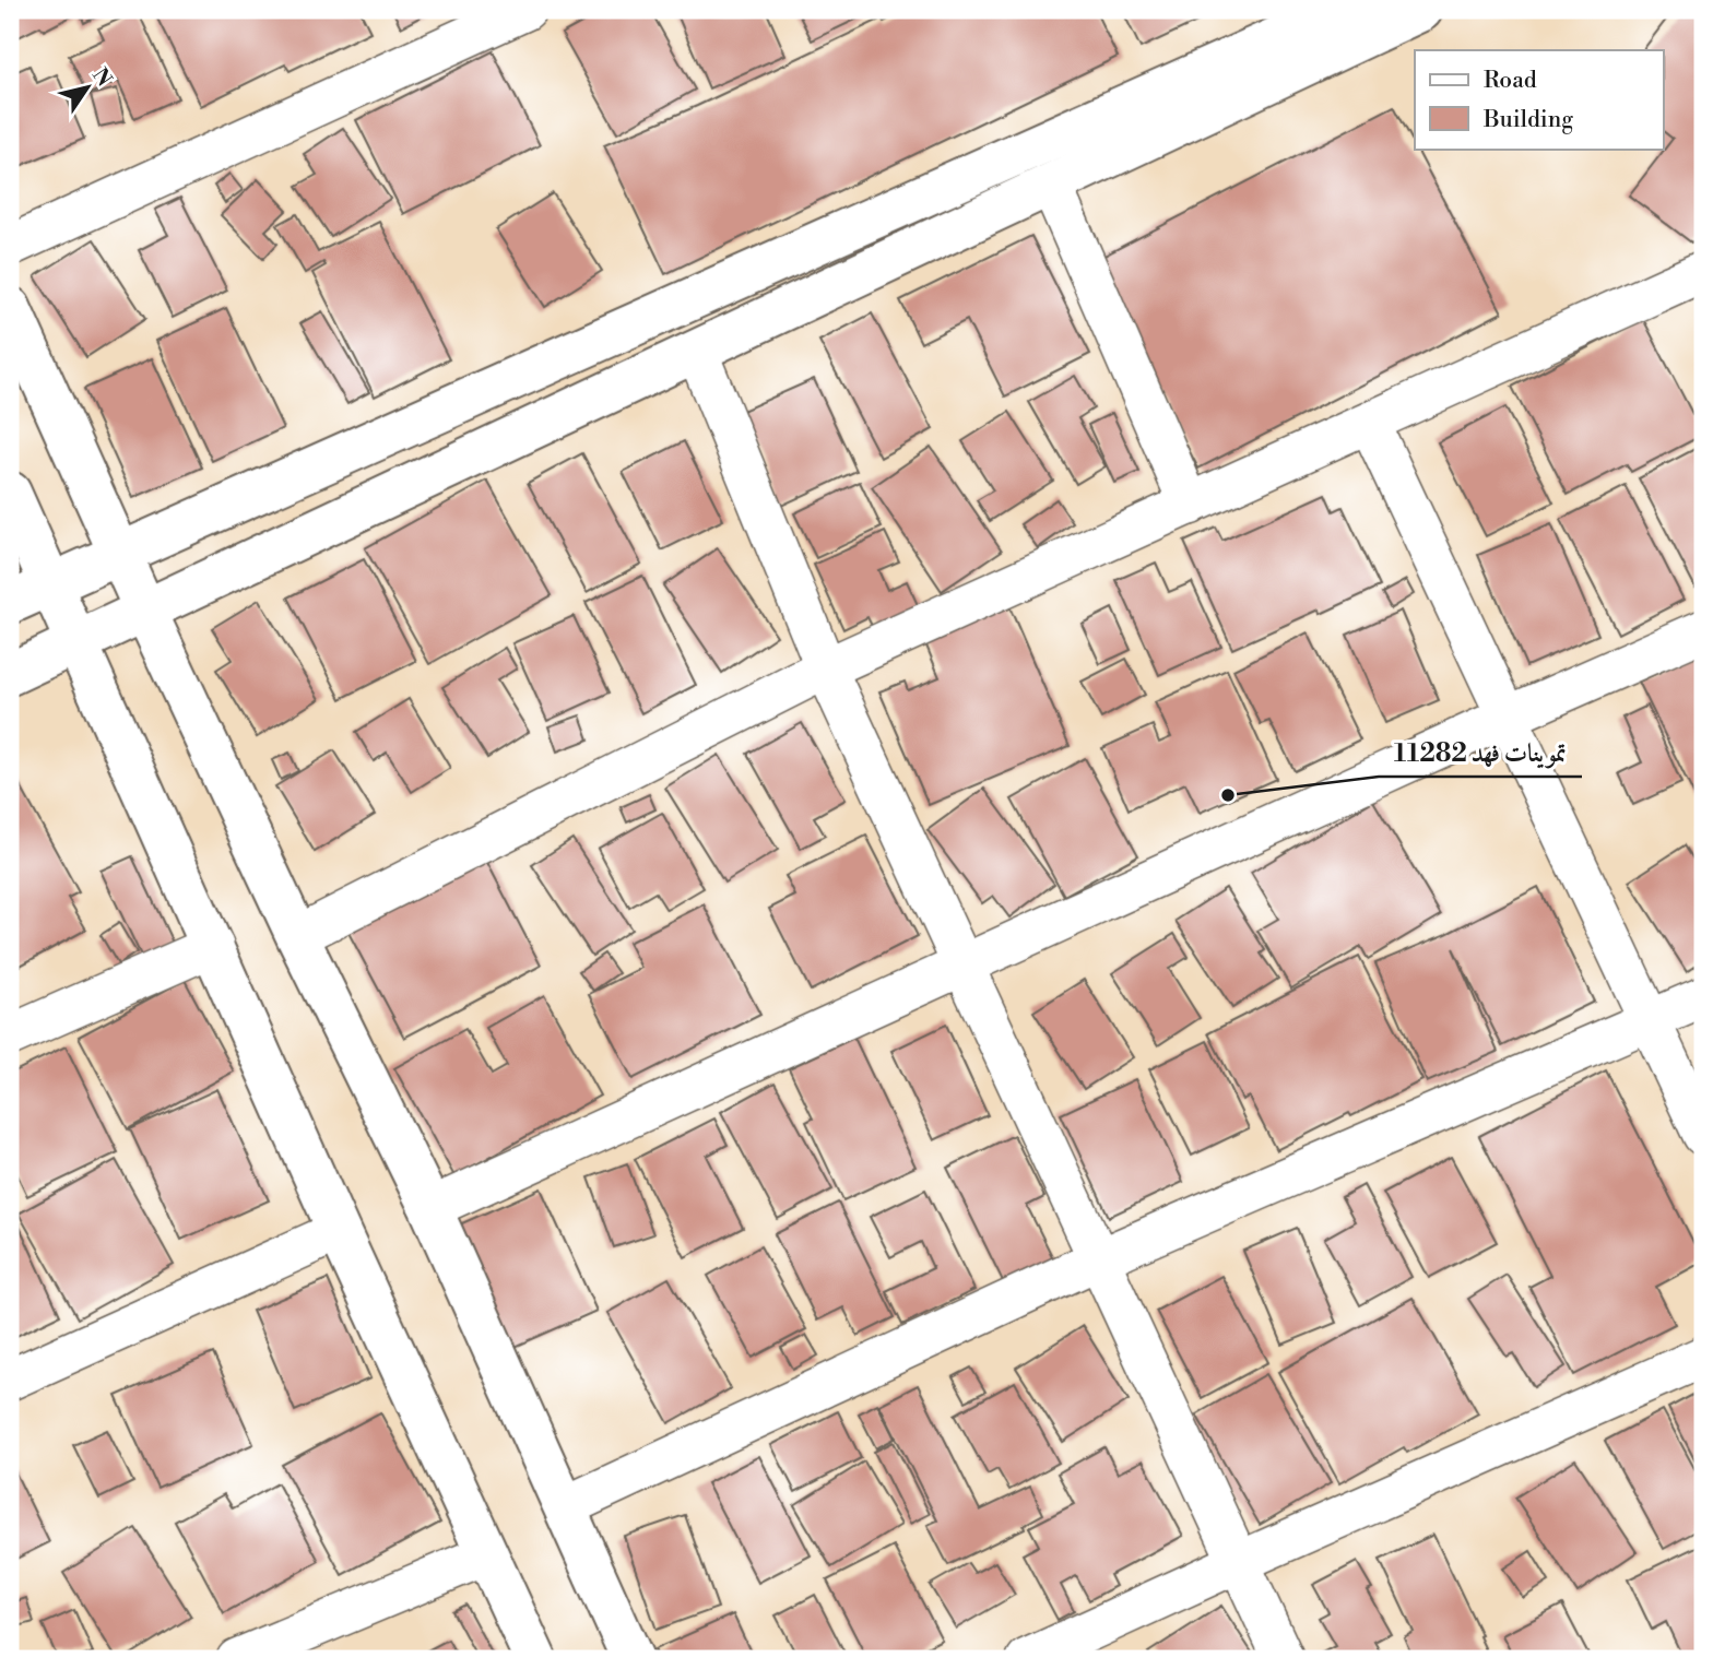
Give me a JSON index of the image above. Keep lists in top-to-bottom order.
{
  "places": ["تموينات فهد 11282"],
  "legend": ["Road", "Building"],
  "north": "top right"
}
